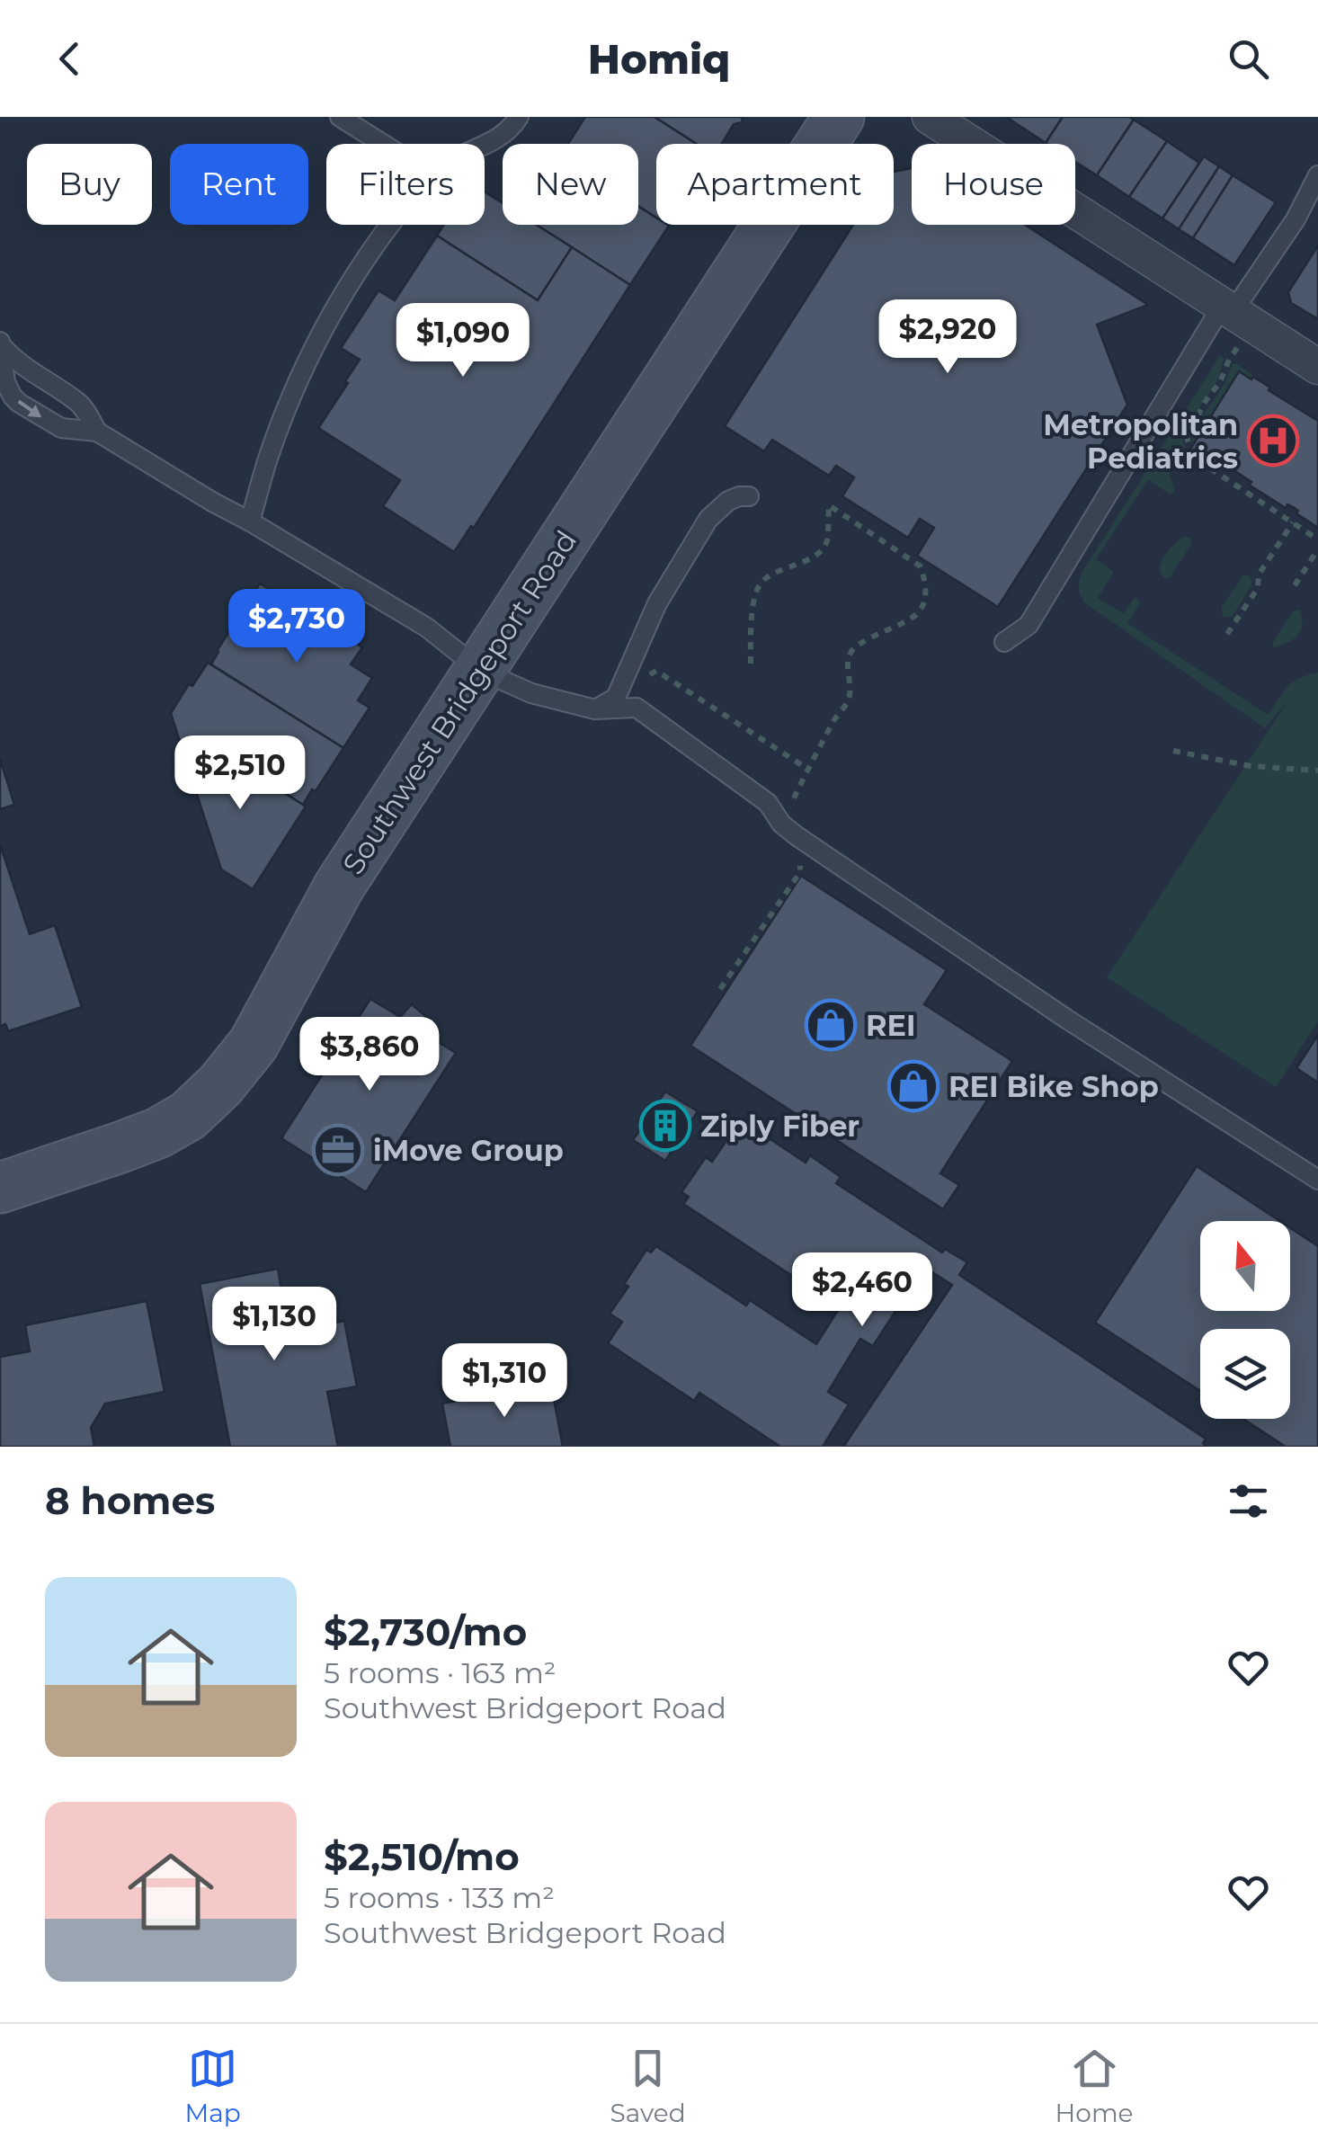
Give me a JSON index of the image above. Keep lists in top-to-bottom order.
{
  "streets": {
    "street": ["Southwest Bridgeport Road"]
  },
  "places": {
    "hospital": ["Metropolitan Pediatrics"],
    "shop": ["REI", "REI Bike Shop"],
    "building": ["Ziply Fiber"],
    "office": ["iMove Group"]
  },
  "north": "top",
  "page": {
    "header": "Homiq",
    "chip": [
      "Buy",
      "Rent",
      "Filters",
      "New",
      "Apartment",
      "House"
    ],
    "price": [
      "$2,920",
      "$1,090",
      "$2,730",
      "$2,510",
      "$3,860",
      "$2,460",
      "$1,130",
      "$1,310"
    ],
    "heading": "8 homes",
    "list": [
      {
        "name": "$2,730/mo",
        "note": "5 rooms · 163 m² · Southwest Bridgeport Road"
      },
      {
        "name": "$2,510/mo",
        "note": "5 rooms · 133 m² · Southwest Bridgeport Road"
      }
    ],
    "tabs": ["Map", "Saved", "Home"]
  }
}
